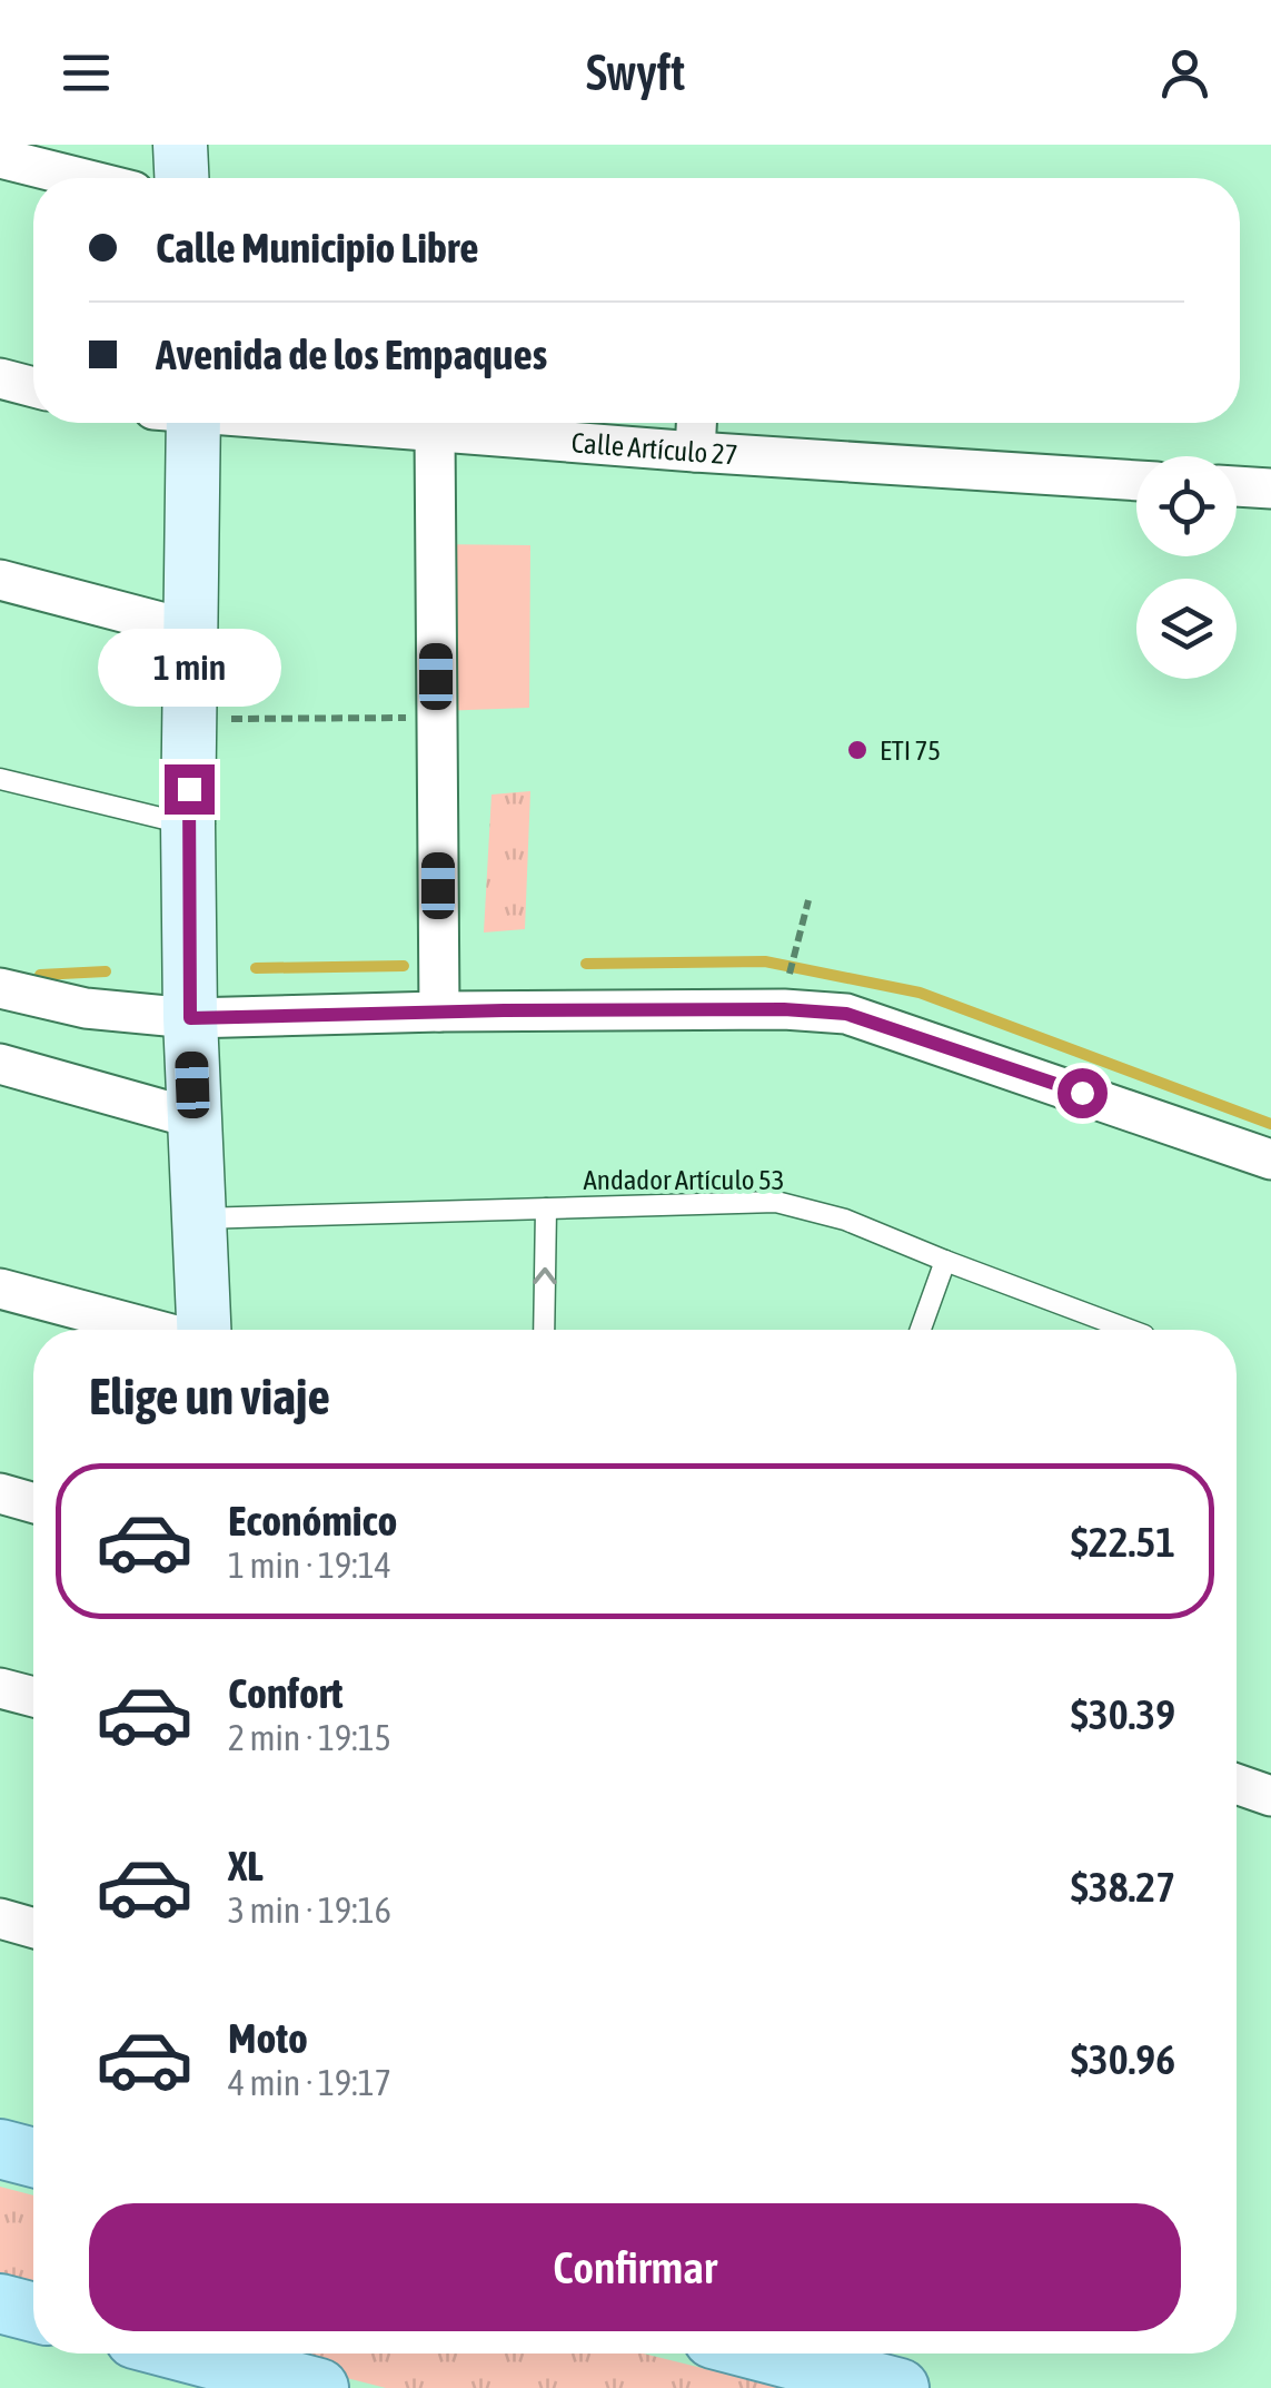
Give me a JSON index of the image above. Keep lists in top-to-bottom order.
{
  "streets": {
    "street": ["Calle Artículo 27"],
    "lane": ["Andador Artículo 53"]
  },
  "places": ["ETI 75"],
  "page": {
    "header": "Swyft",
    "banner": ["Calle Municipio Libre", "Avenida de los Empaques"],
    "bubble": "1 min",
    "heading": "Elige un viaje",
    "list": [
      {
        "name": "Económico",
        "note": "1 min · 19:14",
        "value": "$22.51"
      },
      {
        "name": "Confort",
        "note": "2 min · 19:15",
        "value": "$30.39"
      },
      {
        "name": "XL",
        "note": "3 min · 19:16",
        "value": "$38.27"
      },
      {
        "name": "Moto",
        "note": "4 min · 19:17",
        "value": "$30.96"
      }
    ],
    "buttons": "Confirmar"
  }
}
